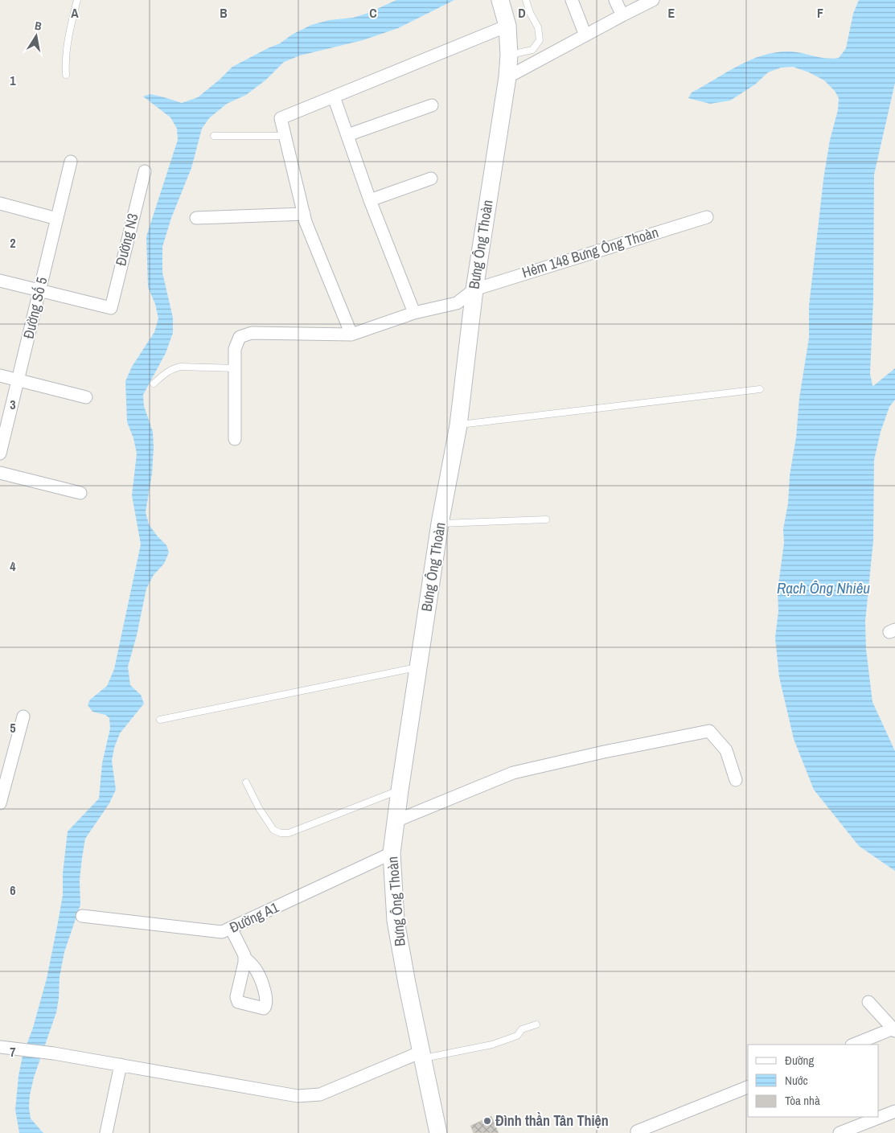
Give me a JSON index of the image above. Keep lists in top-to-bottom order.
{
  "streets": {
    "street": [
      "Đường N3",
      "Bưng Ông Thoàn",
      "Hẻm 148 Bưng Ông Thoàn",
      "Đường Số 5",
      "Đường A1"
    ]
  },
  "crossings": [
    ["Đường N3", "Đường Số 5"],
    ["Bưng Ông Thoàn", "Hẻm 148 Bưng Ông Thoàn"],
    ["Bưng Ông Thoàn", "Đường A1"]
  ],
  "water": ["Rạch Ông Nhiêu"],
  "places": ["Đình thần Tân Thiện"],
  "legend": ["Đường", "Nước", "Tòa nhà"],
  "north": "top",
  "grid": {
    "columns": [
      "A",
      "B",
      "C",
      "D",
      "E",
      "F"
    ],
    "rows": [
      "1",
      "2",
      "3",
      "4",
      "5",
      "6",
      "7"
    ]
  }
}
